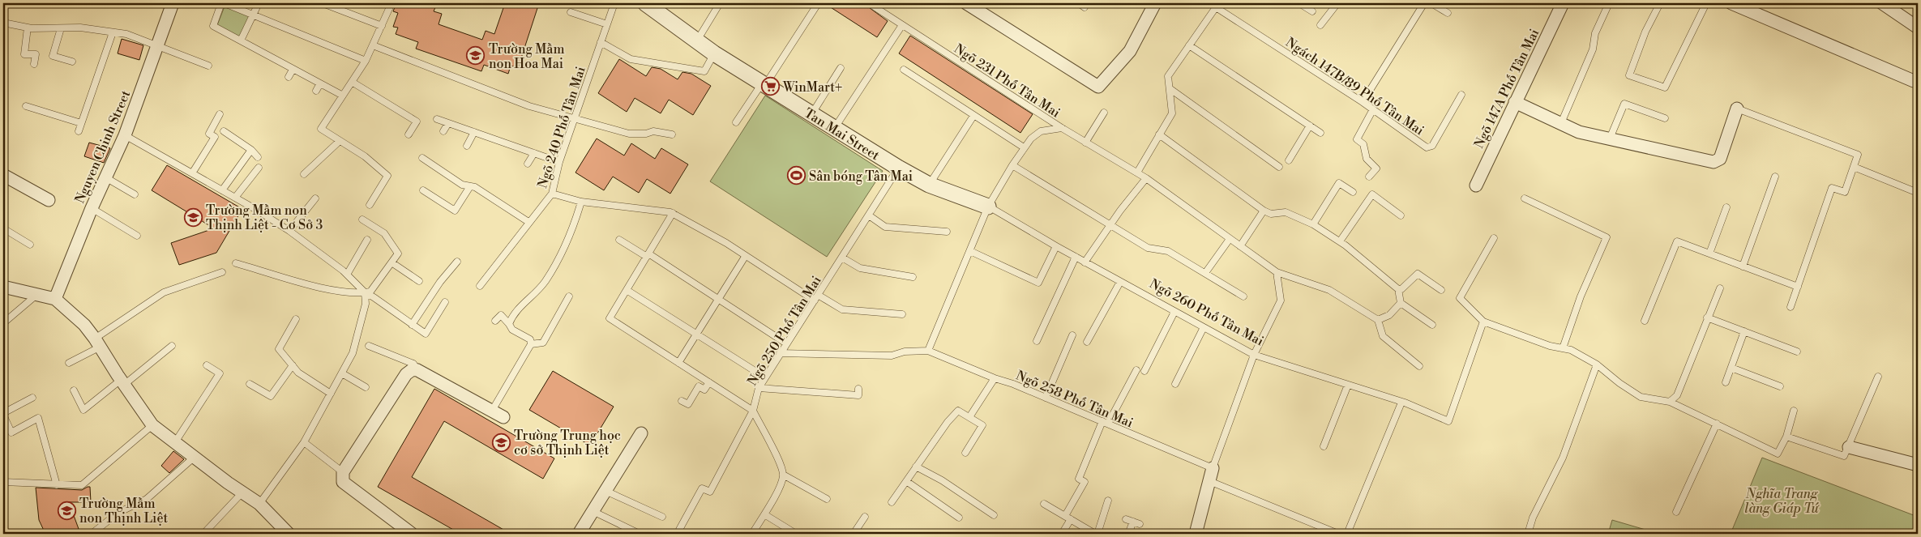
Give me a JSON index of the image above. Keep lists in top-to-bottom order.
{
  "streets": {
    "street": ["Ngõ 147A Phố Tân Mai", "Tan Mai Street", "Nguyen Chinh Street"],
    "lane": [
      "Ngõ 231 Phố Tân Mai",
      "Ngách 147B/89 Phố Tân Mai",
      "Ngõ 240 Phố Tân Mai",
      "Ngõ 260 Phố Tân Mai",
      "Ngõ 250 Phố Tân Mai",
      "Ngõ 258 Phố Tân Mai"
    ]
  },
  "crossings": [
    ["Tan Mai Street", "Ngõ 260 Phố Tân Mai"],
    ["Tan Mai Street", "Ngõ 250 Phố Tân Mai"],
    ["Ngõ 250 Phố Tân Mai", "Ngõ 258 Phố Tân Mai"]
  ],
  "parks": ["Nghĩa Trang làng Giáp Tứ"],
  "places": {
    "school or university": [
      "Trường Mầm non Hoa Mai",
      "Trường Mầm non Thịnh Liệt - Cơ Sở 3",
      "Trường Trung học cơ sở Thịnh Liệt",
      "Trường Mầm non Thịnh Liệt"
    ],
    "supermarket": ["WinMart+"],
    "sports": ["Sân bóng Tân Mai"]
  }
}
